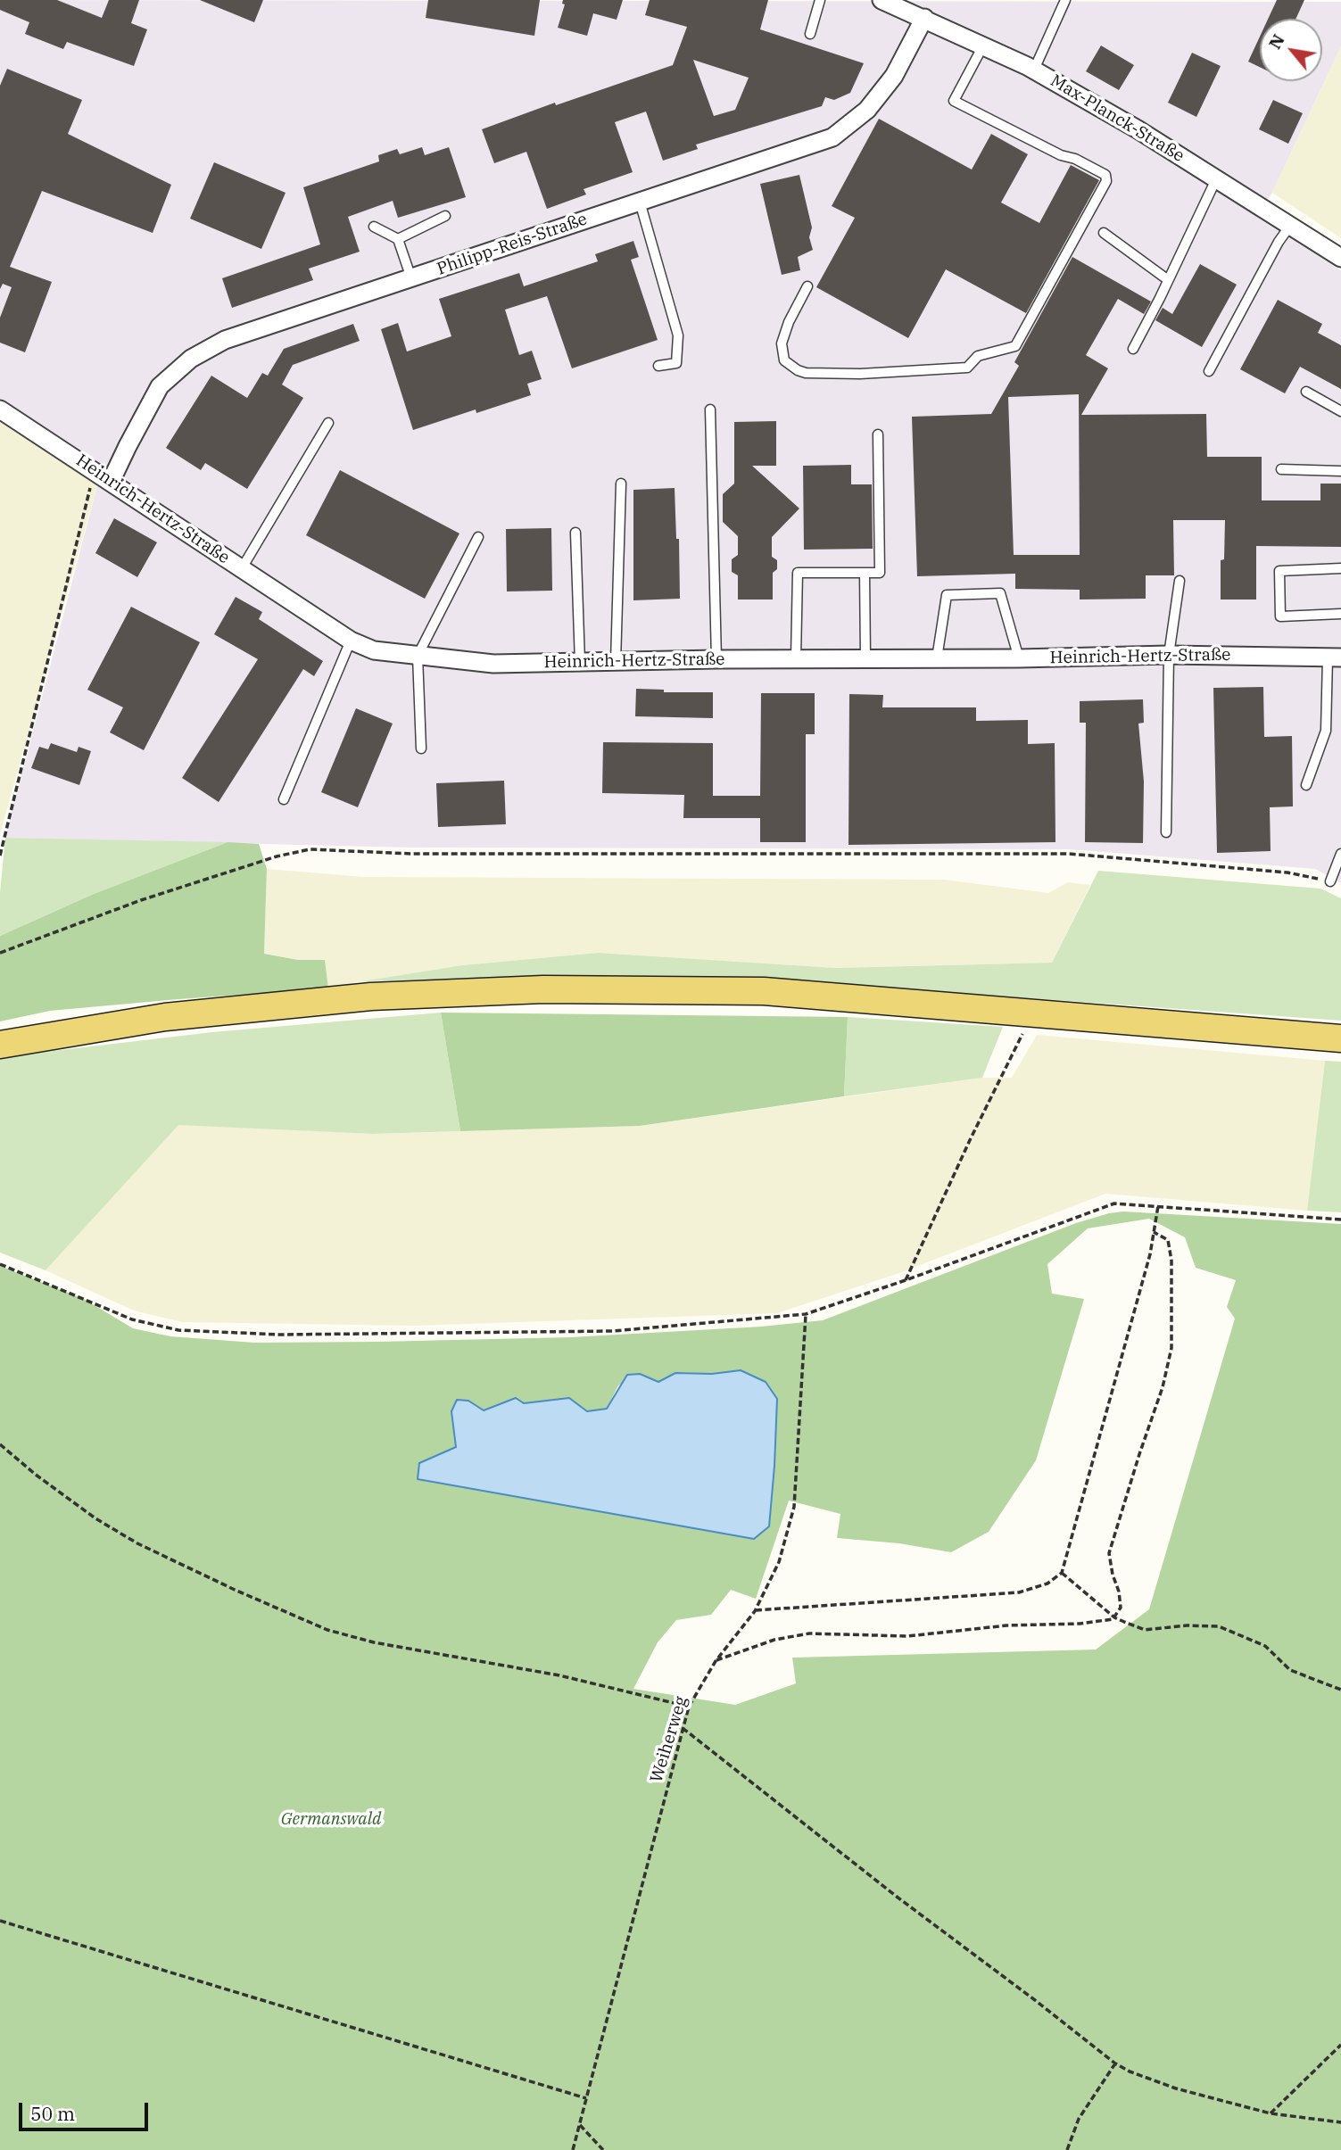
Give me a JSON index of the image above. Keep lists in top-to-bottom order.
{
  "streets": {
    "street": ["Max-Planck-Straße", "Philipp-Reis-Straße", "Heinrich-Hertz-Straße"],
    "path": ["Weiherweg"]
  },
  "crossings": [
    ["Max-Planck-Straße", "Philipp-Reis-Straße"],
    ["Philipp-Reis-Straße", "Heinrich-Hertz-Straße"]
  ],
  "parks": ["Germanswald"],
  "scale_bar": "50 m",
  "north": "top left"
}
